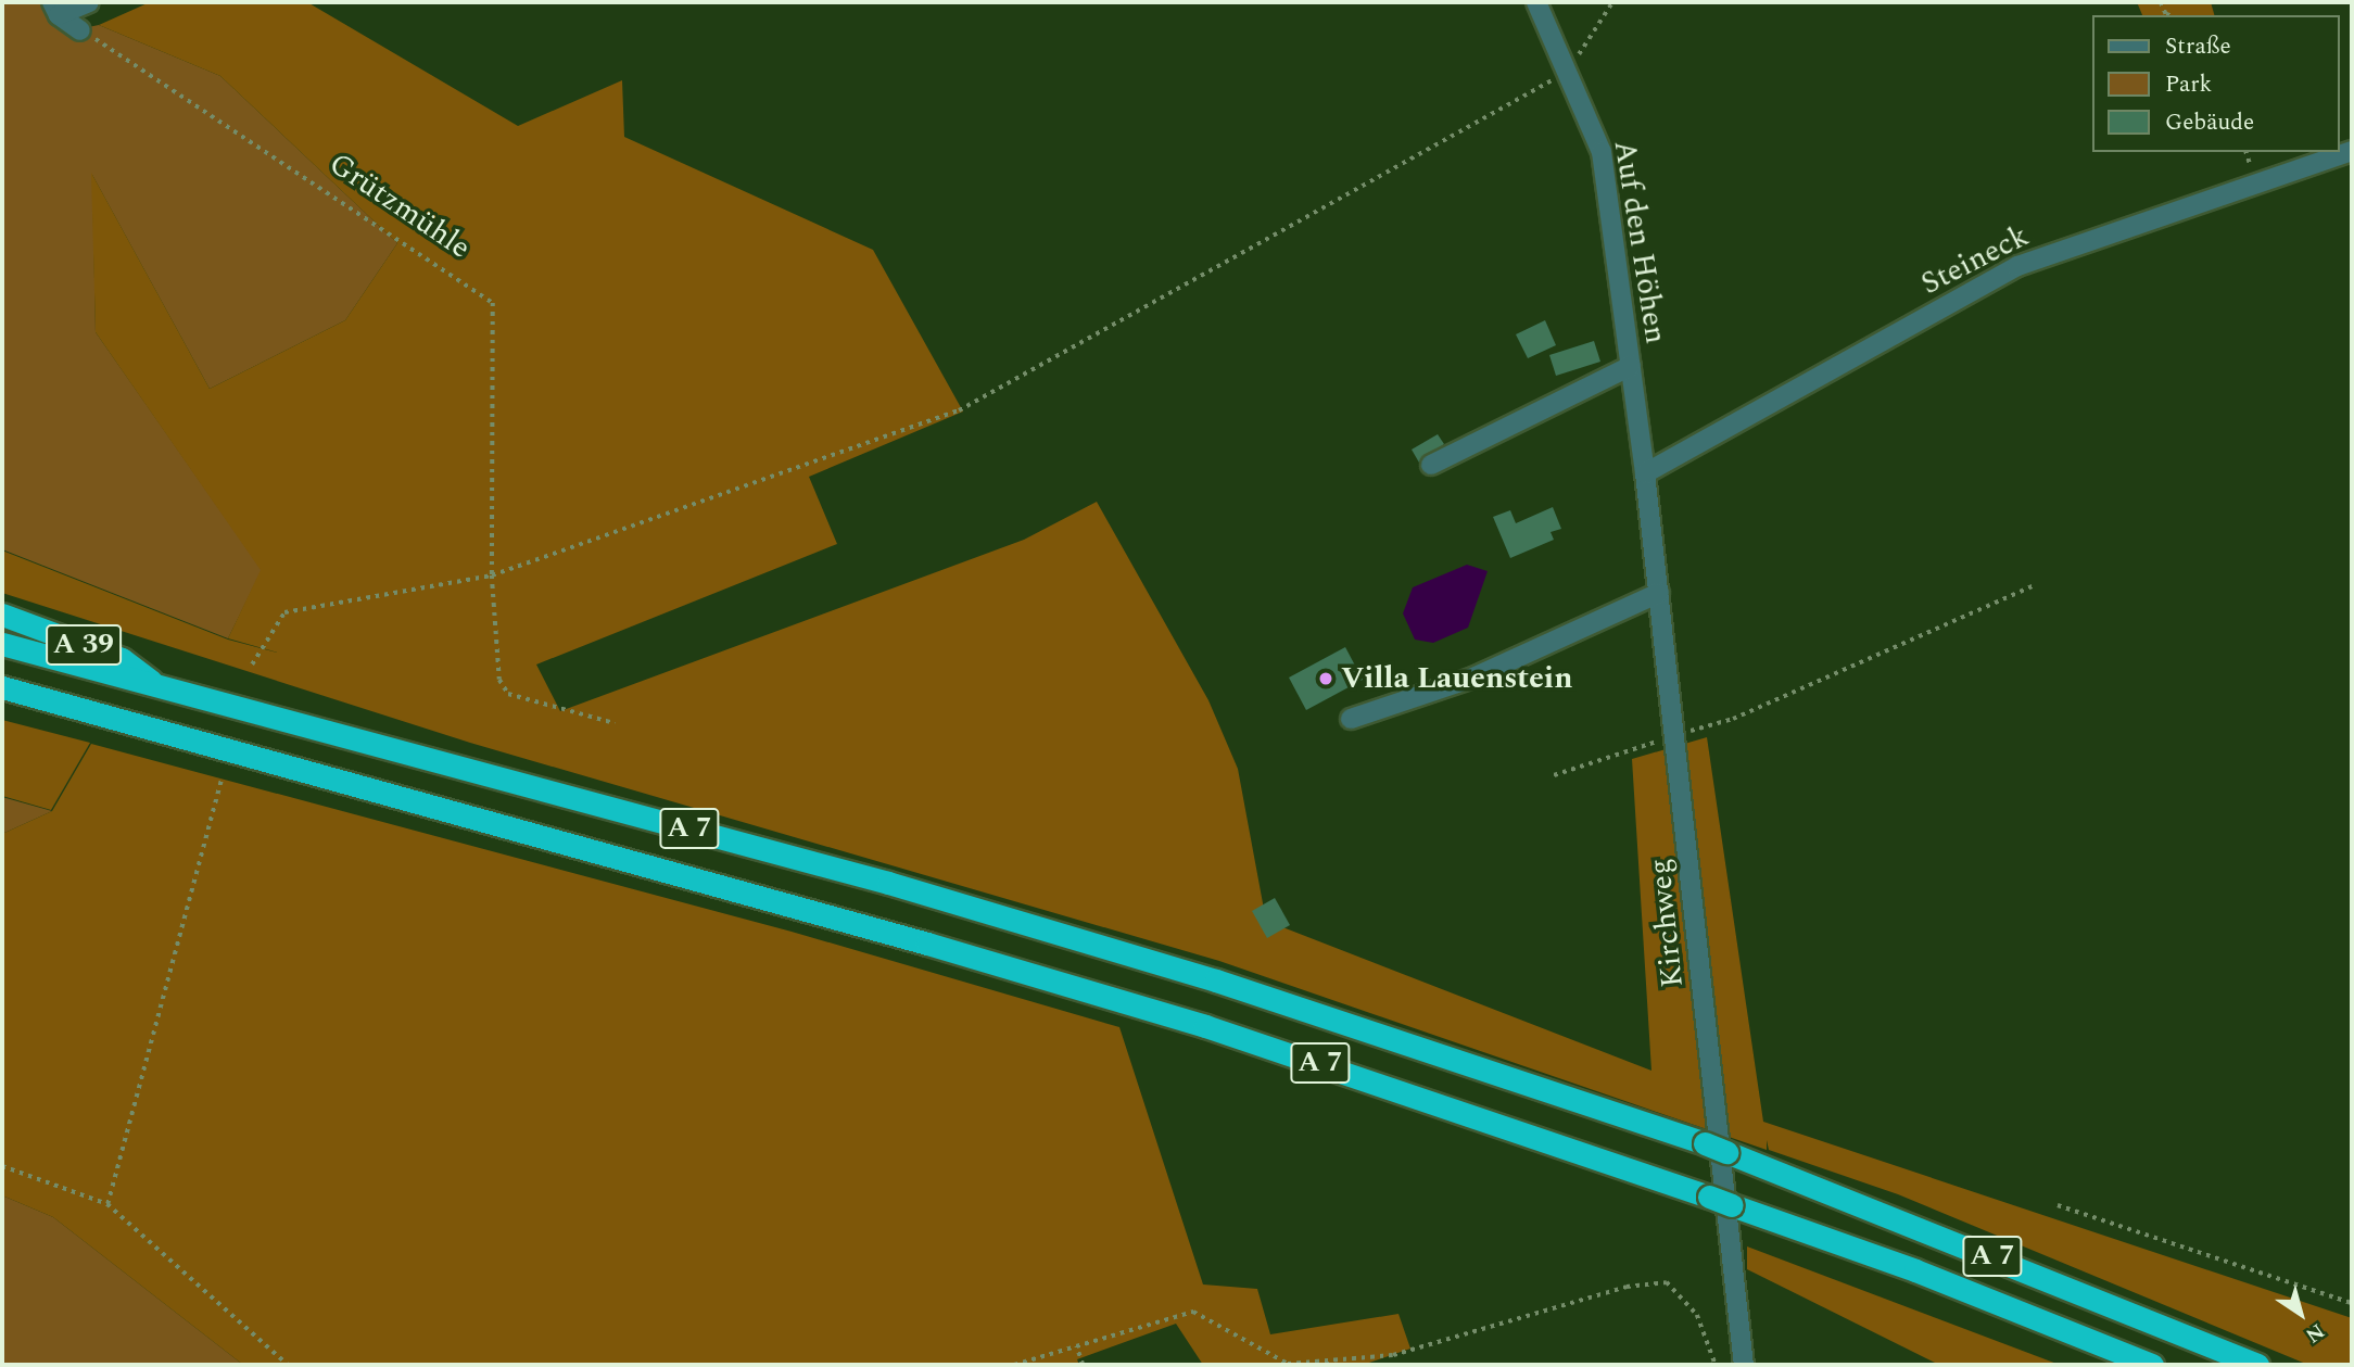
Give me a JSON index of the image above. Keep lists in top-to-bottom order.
{
  "streets": {
    "highway": ["A 39", "A 7"],
    "street": ["Auf den Höhen", "Steineck", "Kirchweg"],
    "path": ["Grützmühle"]
  },
  "crossings": [
    ["Auf den Höhen", "Steineck"],
    ["Auf den Höhen", "Kirchweg"],
    ["Steineck", "Kirchweg"],
    ["A 39", "A 7"]
  ],
  "places": ["Villa Lauenstein"],
  "legend": ["Straße", "Park", "Gebäude"],
  "north": "bottom right"
}
